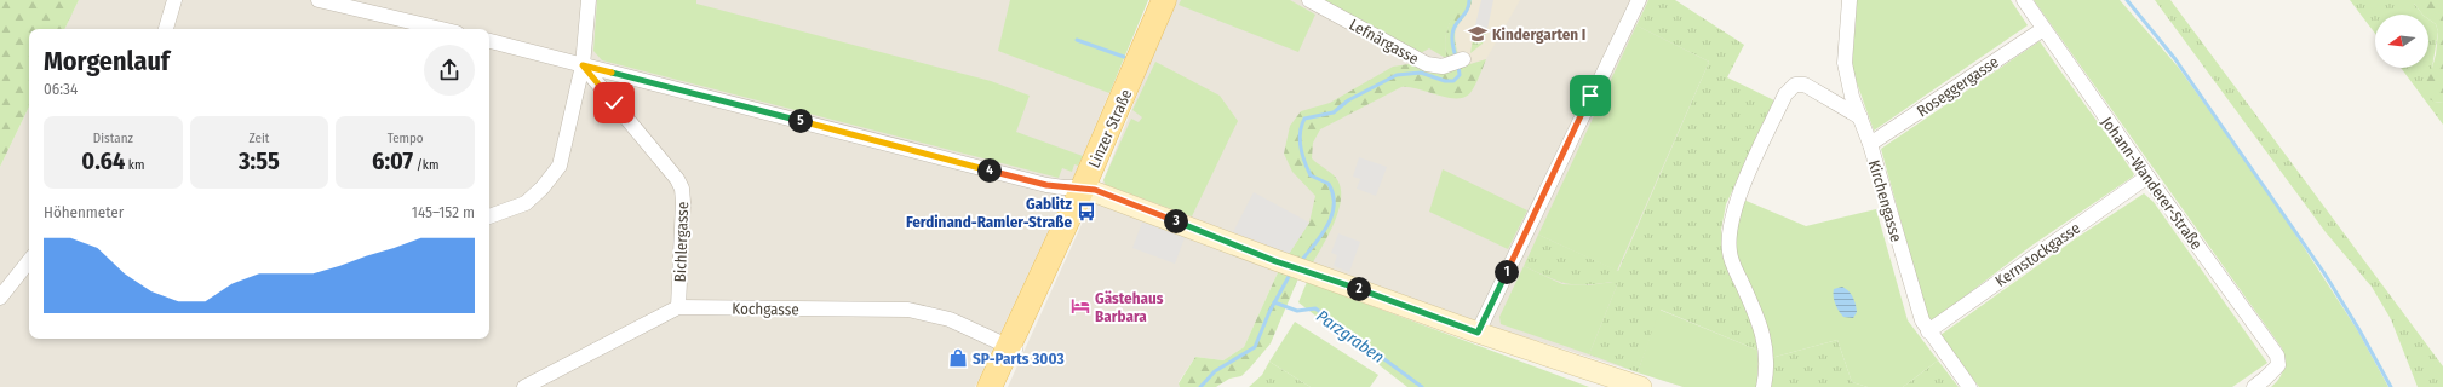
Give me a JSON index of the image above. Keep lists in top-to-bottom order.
{
  "streets": {
    "main road": ["Linzer Straße"],
    "street": [
      "Lefnärgasse",
      "Roseggergasse",
      "Johann-Wanderer-Straße",
      "Kirchengasse",
      "Bichlergasse",
      "Kernstockgasse",
      "Kochgasse"
    ]
  },
  "crossings": [
    ["Roseggergasse", "Johann-Wanderer-Straße"],
    ["Roseggergasse", "Kirchengasse"],
    ["Linzer Straße", "Kochgasse"],
    ["Johann-Wanderer-Straße", "Kernstockgasse"],
    ["Kirchengasse", "Kernstockgasse"],
    ["Bichlergasse", "Kochgasse"]
  ],
  "water": ["Parzgraben"],
  "places": {
    "school or university": ["Kindergarten I"],
    "bus stop": ["Gablitz Ferdinand-Ramler-Straße"],
    "hotel": ["Gästehaus Barbara"],
    "shop": ["SP-Parts 3003"]
  },
  "north": "left",
  "page": {
    "heading": ["Morgenlauf", "06:34"],
    "pins": [
      "5",
      "4",
      "3",
      "1",
      "2"
    ],
    "stats": [
      ["Distanz", "0.64 km"],
      ["Zeit", "3:55"],
      ["Tempo", "6:07 /km"]
    ],
    "chart": ["Höhenmeter", "145–152 m"]
  }
}
